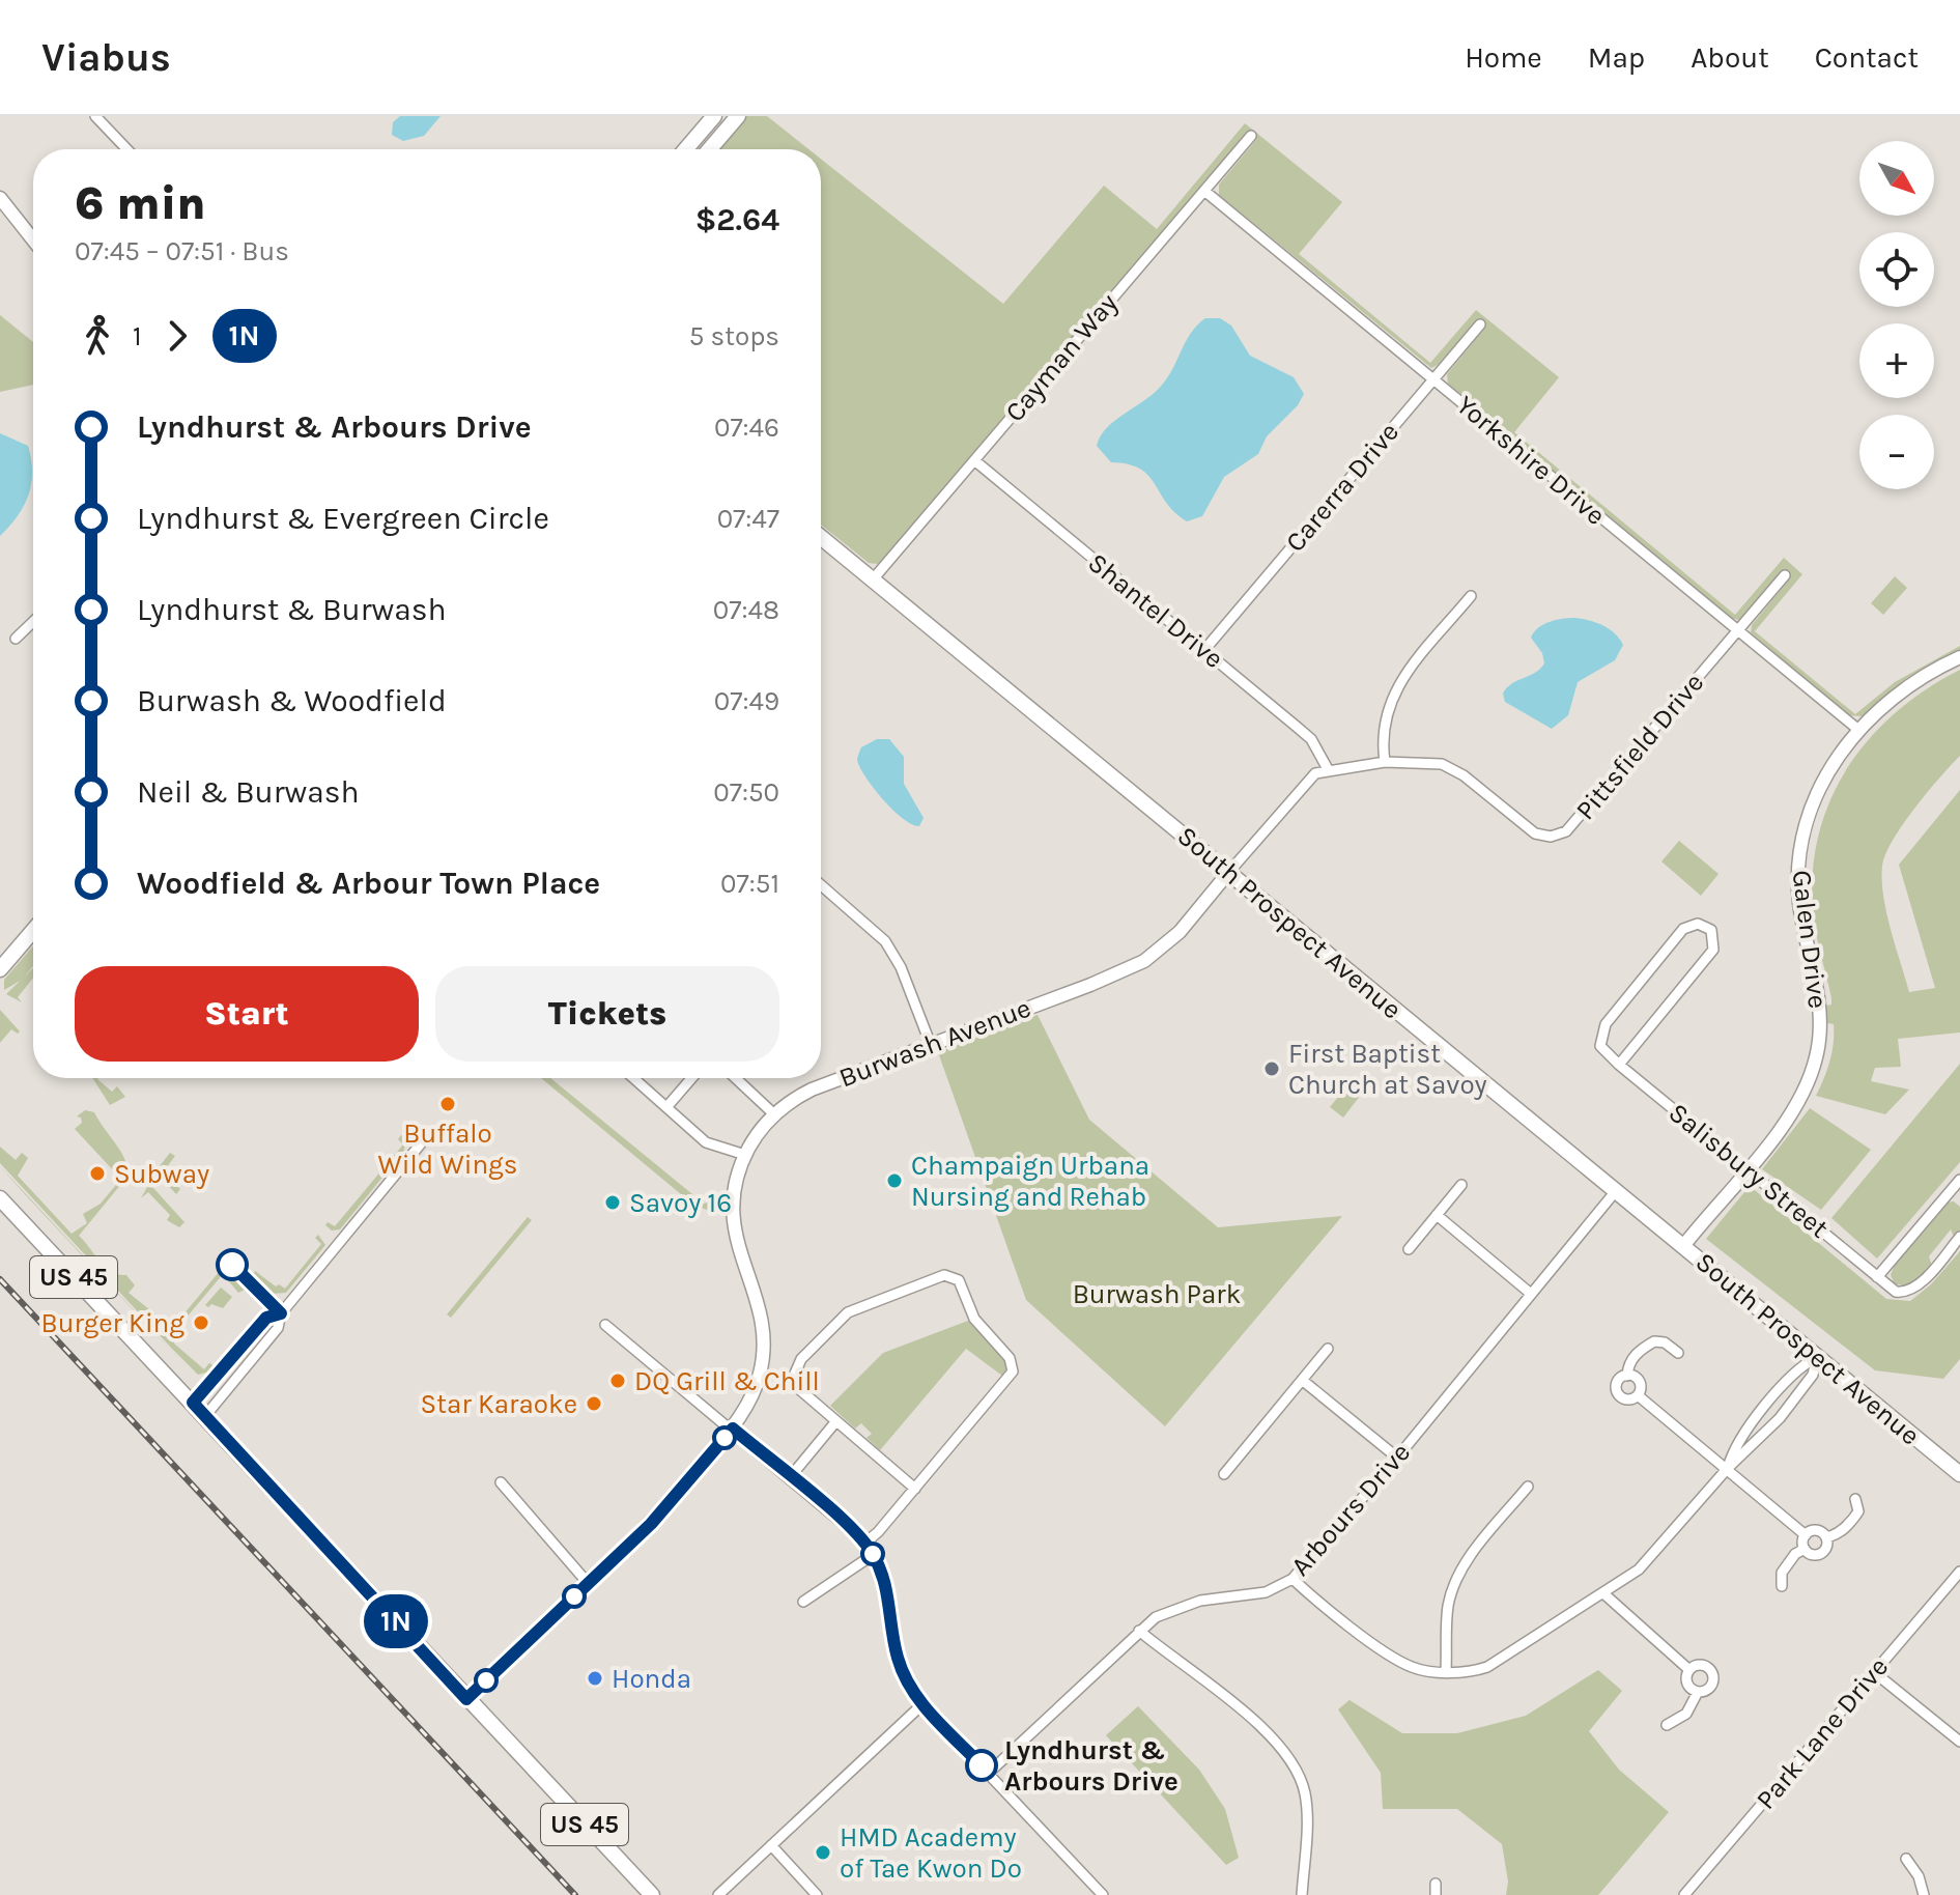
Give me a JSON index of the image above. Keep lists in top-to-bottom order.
{
  "streets": {
    "main road": ["South Prospect Avenue", "US 45"],
    "street": [
      "Cayman Way",
      "Yorkshire Drive",
      "Carerra Drive",
      "Shantel Drive",
      "Pittsfield Drive",
      "Galen Drive",
      "Burwash Avenue",
      "Salisbury Street",
      "Arbours Drive",
      "Park Lane Drive"
    ]
  },
  "crossings": [
    ["Cayman Way", "Yorkshire Drive"],
    ["Cayman Way", "Shantel Drive"],
    ["Cayman Way", "South Prospect Avenue"],
    ["Yorkshire Drive", "Carerra Drive"],
    ["Yorkshire Drive", "Pittsfield Drive"],
    ["Yorkshire Drive", "Galen Drive"],
    ["Carerra Drive", "Shantel Drive"],
    ["Shantel Drive", "Pittsfield Drive"],
    ["Pittsfield Drive", "South Prospect Avenue"],
    ["Pittsfield Drive", "Burwash Avenue"],
    ["South Prospect Avenue", "Galen Drive"],
    ["South Prospect Avenue", "Burwash Avenue"],
    ["South Prospect Avenue", "Arbours Drive"],
    ["Galen Drive", "Salisbury Street"],
    ["Burwash Avenue", "US 45"]
  ],
  "parks": ["Burwash Park"],
  "places": [
    "First Baptist Church at Savoy",
    "Buffalo Wild Wings",
    "Subway",
    "Champaign Urbana Nursing and Rehab",
    "Savoy 16",
    "Burger King",
    "DQ Grill & Chill",
    "Star Karaoke",
    "Honda",
    "Lyndhurst & Arbours Drive",
    "HMD Academy of Tae Kwon Do"
  ],
  "lines": ["bus line 1N"],
  "north": "bottom right",
  "page": {
    "header": "Viabus",
    "nav": [
      "Home",
      "Map",
      "About",
      "Contact"
    ],
    "on_map": "1N",
    "map_buttons": ["+", "−"],
    "heading": ["6 min", "07:45 – 07:51 · Bus", "$2.64"],
    "legs": ["1", "1N", "5 stops"],
    "list": [
      {
        "name": "Lyndhurst & Arbours Drive",
        "value": "07:46"
      },
      {
        "name": "Lyndhurst & Evergreen Circle",
        "value": "07:47"
      },
      {
        "name": "Lyndhurst & Burwash",
        "value": "07:48"
      },
      {
        "name": "Burwash & Woodfield",
        "value": "07:49"
      },
      {
        "name": "Neil & Burwash",
        "value": "07:50"
      },
      {
        "name": "Woodfield & Arbour Town Place",
        "value": "07:51"
      }
    ],
    "buttons": ["Start", "Tickets"]
  }
}
